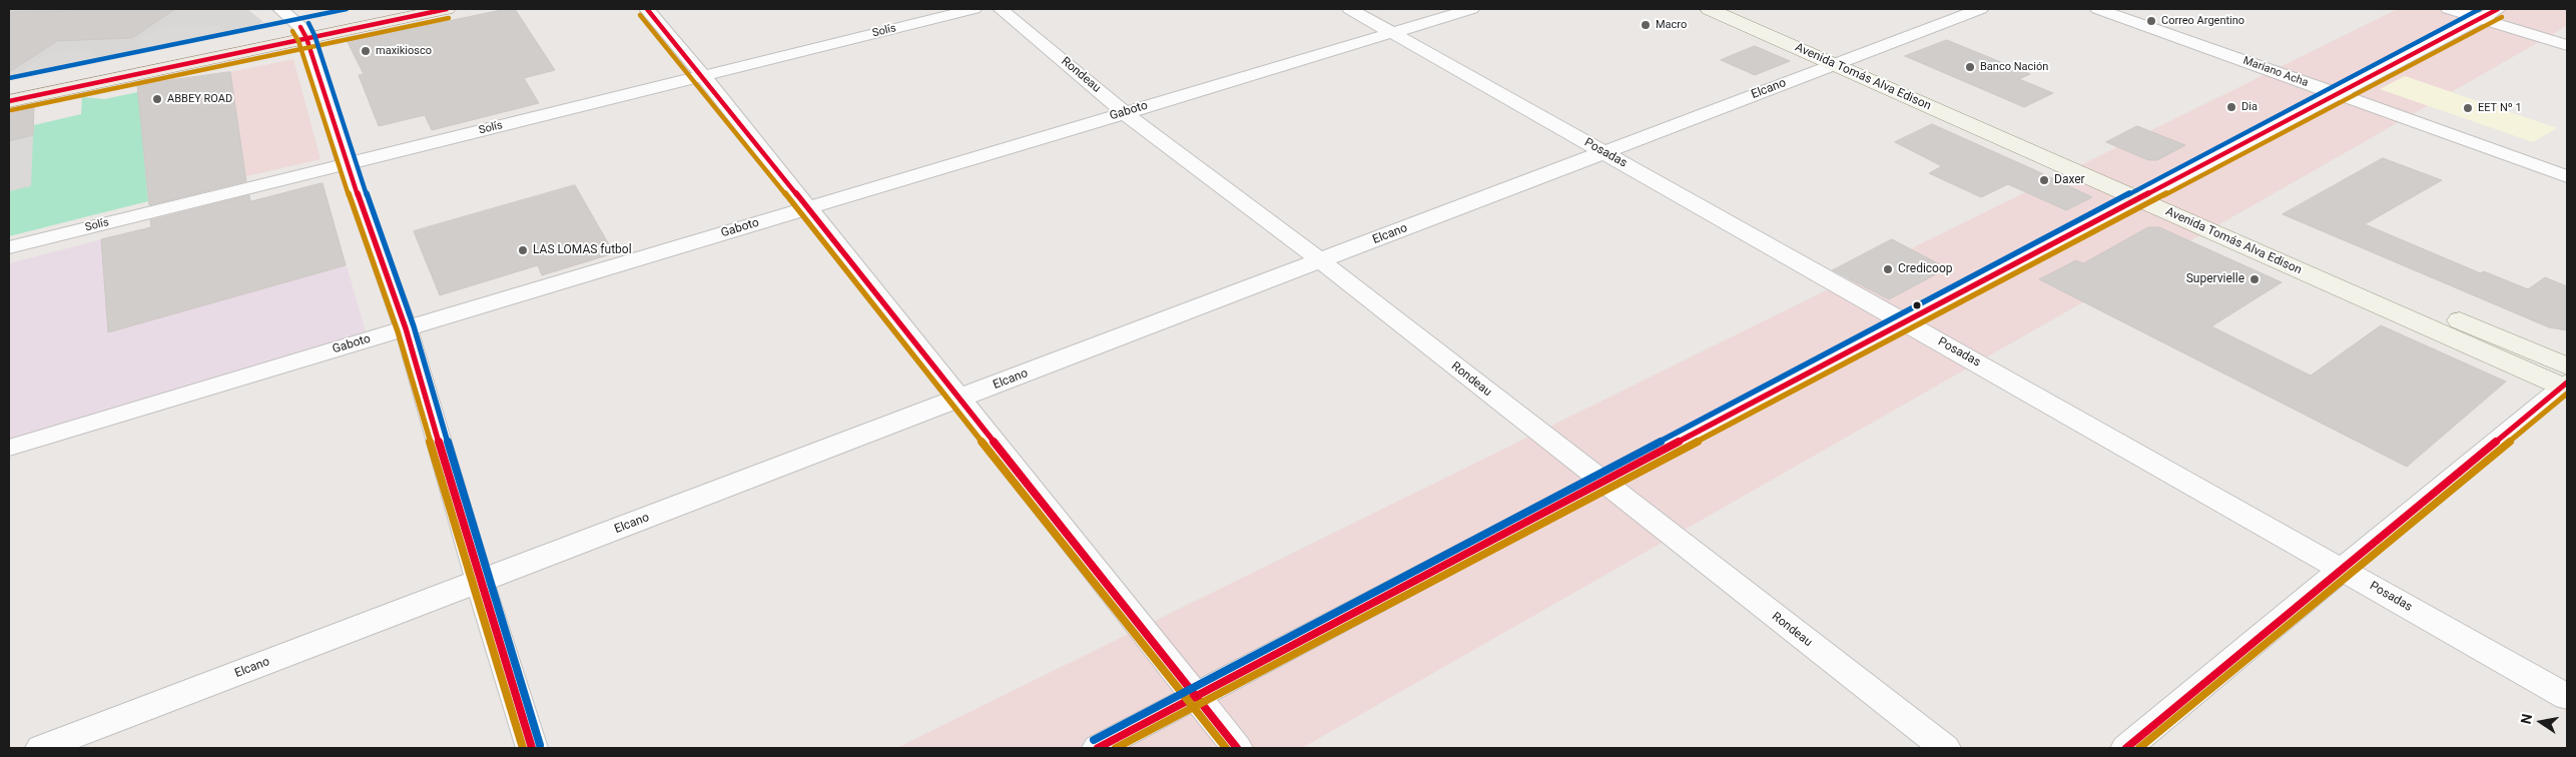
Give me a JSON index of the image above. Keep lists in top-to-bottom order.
{
  "streets": {
    "main road": ["Avenida Tomás Alva Edison"],
    "street": [
      "Solís",
      "Mariano Acha",
      "Rondeau",
      "Elcano",
      "Gaboto",
      "Posadas"
    ]
  },
  "crossings": [
    ["Rondeau", "Elcano"],
    ["Rondeau", "Gaboto"],
    ["Avenida Tomás Alva Edison", "Elcano"],
    ["Elcano", "Posadas"],
    ["Gaboto", "Posadas"]
  ],
  "places": [
    "Correo Argentino",
    "Macro",
    "maxikiosco",
    "Banco Nación",
    "ABBEY ROAD",
    "Dia",
    "EET Nº 1",
    "Daxer",
    "LAS LOMAS futbol",
    "Credicoop",
    "Supervielle"
  ],
  "north": "left"
}
